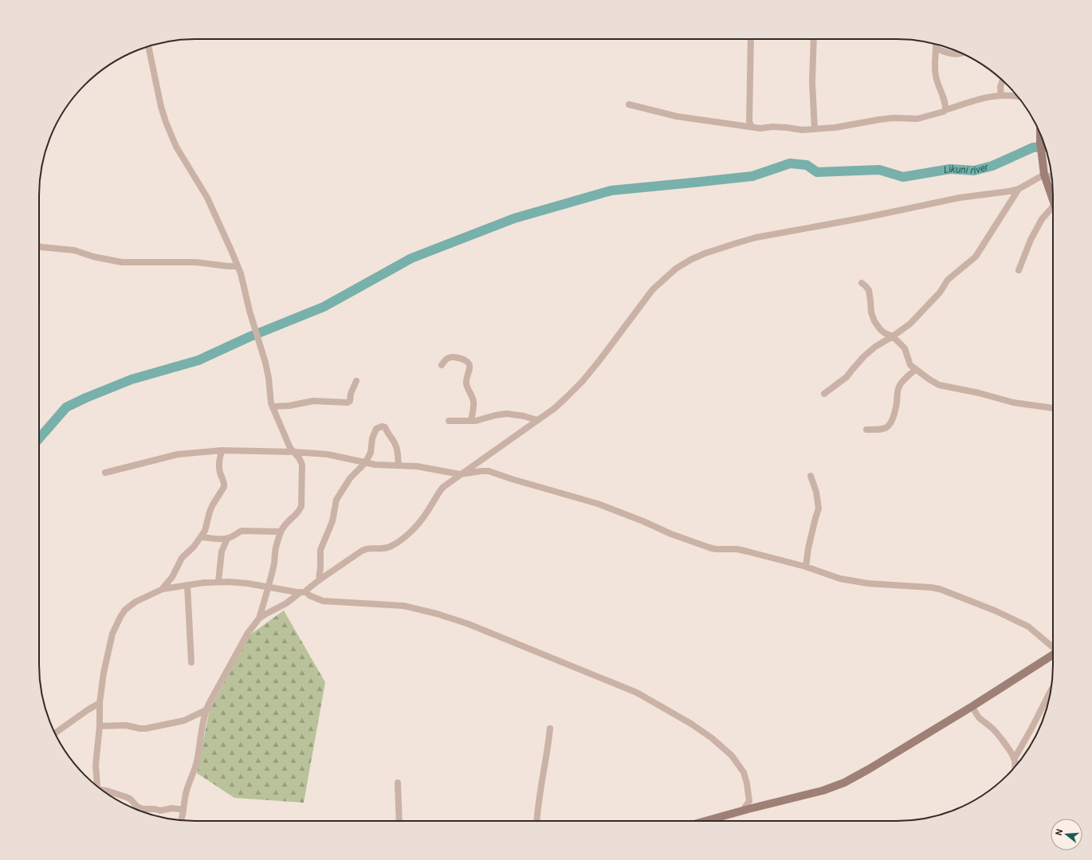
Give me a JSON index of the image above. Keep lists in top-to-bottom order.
{
  "water": ["Likuni river"],
  "north": "left"
}
